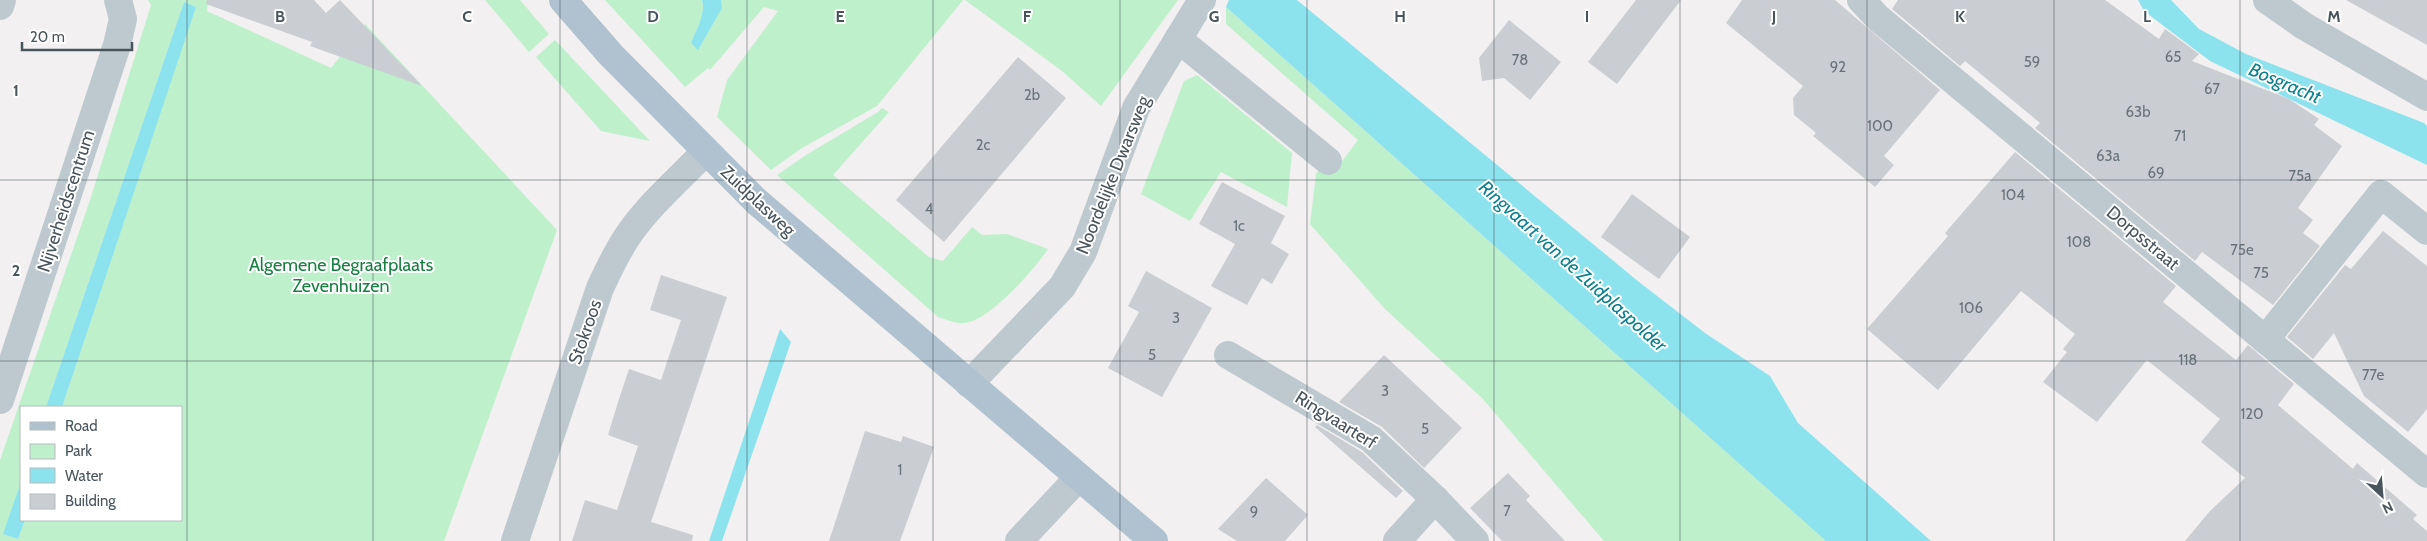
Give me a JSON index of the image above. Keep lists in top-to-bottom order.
{
  "streets": {
    "main road": ["Zuidplasweg"],
    "street": [
      "Noordelijke Dwarsweg",
      "Nijverheidscentrum",
      "Dorpsstraat",
      "Stokroos",
      "Ringvaarterf"
    ]
  },
  "crossings": [
    ["Noordelijke Dwarsweg", "Zuidplasweg"],
    ["Zuidplasweg", "Stokroos"]
  ],
  "water": ["Bosgracht", "Ringvaart van de Zuidplaspolder"],
  "parks": ["Algemene Begraafplaats Zevenhuizen"],
  "house_numbers": [
    "65",
    "78",
    "59",
    "92",
    "67",
    "2b",
    "63b",
    "100",
    "71",
    "2c",
    "63a",
    "69",
    "75a",
    "104",
    "4",
    "1c",
    "108",
    "75e",
    "75",
    "106",
    "3",
    "5",
    "118",
    "77e",
    "3",
    "120",
    "5",
    "1",
    "7",
    "9"
  ],
  "legend": [
    "Road",
    "Park",
    "Water",
    "Building"
  ],
  "scale_bar": "20 m",
  "north": "bottom right",
  "grid": {
    "columns": [
      "B",
      "C",
      "D",
      "E",
      "F",
      "G",
      "H",
      "I",
      "J",
      "K",
      "L",
      "M"
    ],
    "rows": ["1", "2"]
  }
}
